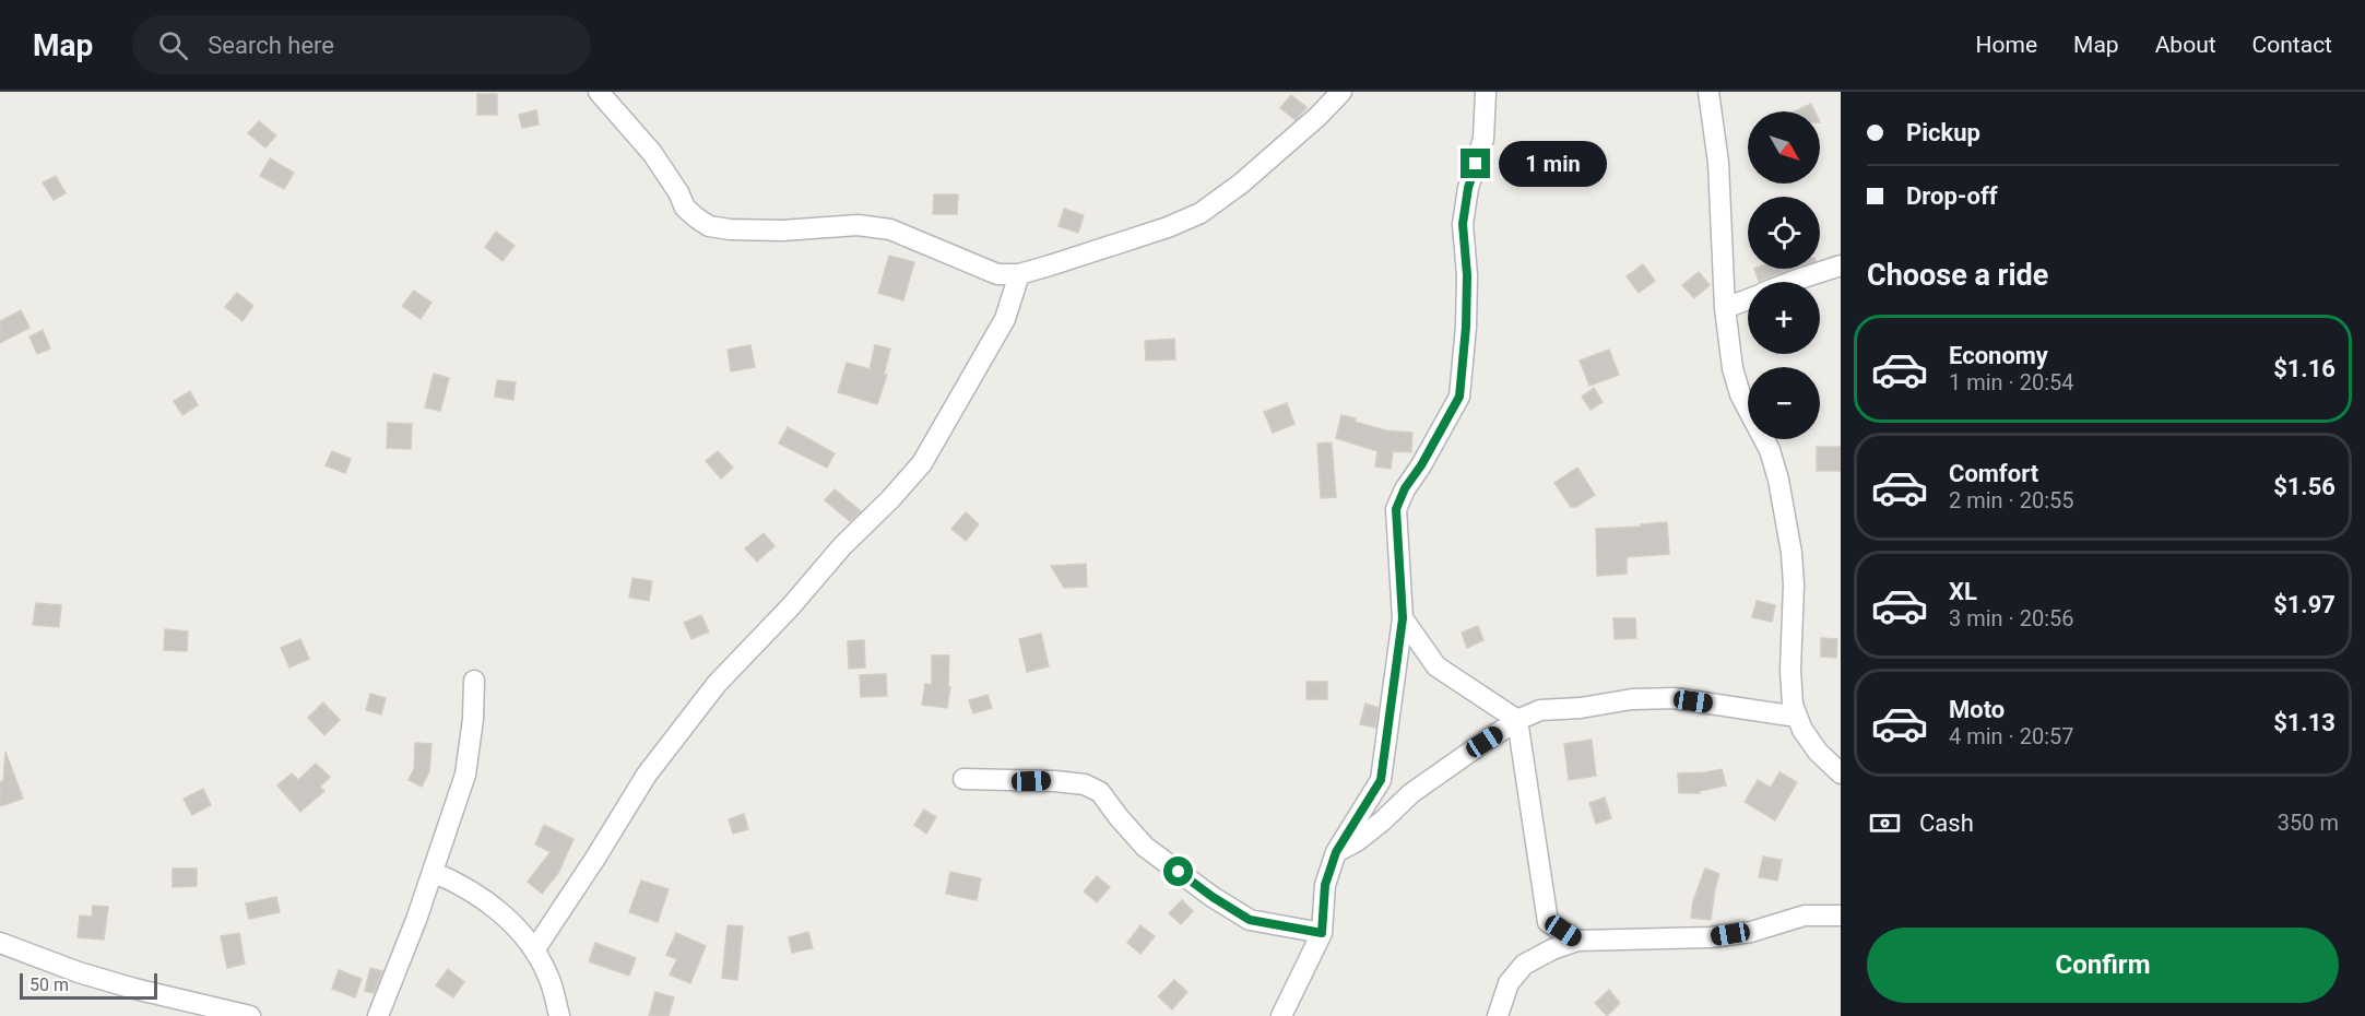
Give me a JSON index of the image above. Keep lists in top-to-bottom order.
{
  "scale_bar": "50 m",
  "north": "bottom right",
  "page": {
    "header": "Map",
    "search": "Search here",
    "nav": [
      "Home",
      "Map",
      "About",
      "Contact"
    ],
    "banner": ["Pickup", "Drop-off"],
    "map_buttons": ["+", "−"],
    "bubble": "1 min",
    "heading": "Choose a ride",
    "list": [
      {
        "name": "Economy",
        "note": "1 min · 20:54",
        "value": "$1.16"
      },
      {
        "name": "Comfort",
        "note": "2 min · 20:55",
        "value": "$1.56"
      },
      {
        "name": "XL",
        "note": "3 min · 20:56",
        "value": "$1.97"
      },
      {
        "name": "Moto",
        "note": "4 min · 20:57",
        "value": "$1.13"
      }
    ],
    "pay": ["Cash", "350 m"],
    "buttons": "Confirm",
    "scale": "50 m"
  }
}
